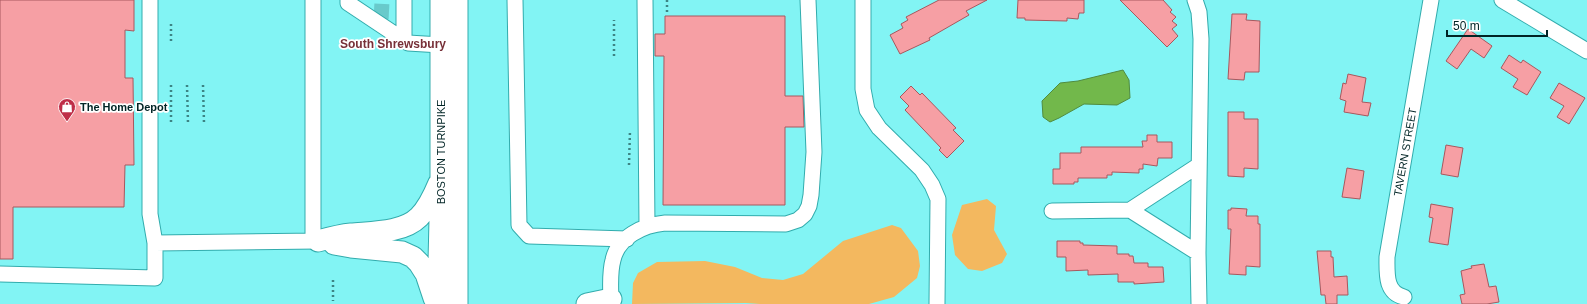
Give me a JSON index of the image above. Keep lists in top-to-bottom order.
{
  "streets": {
    "highway": ["BOSTON TURNPIKE"],
    "street": ["TAVERN STREET"]
  },
  "districts": ["South Shrewsbury"],
  "places": {
    "shop": ["The Home Depot"]
  },
  "scale_bar": "50 m"
}
